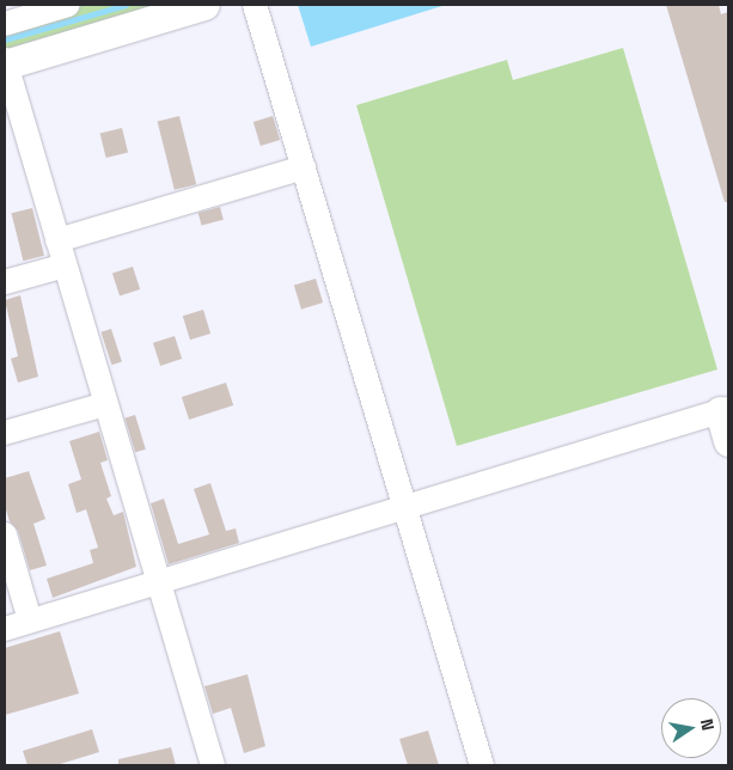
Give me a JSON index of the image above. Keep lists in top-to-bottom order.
{
  "north": "right"
}
